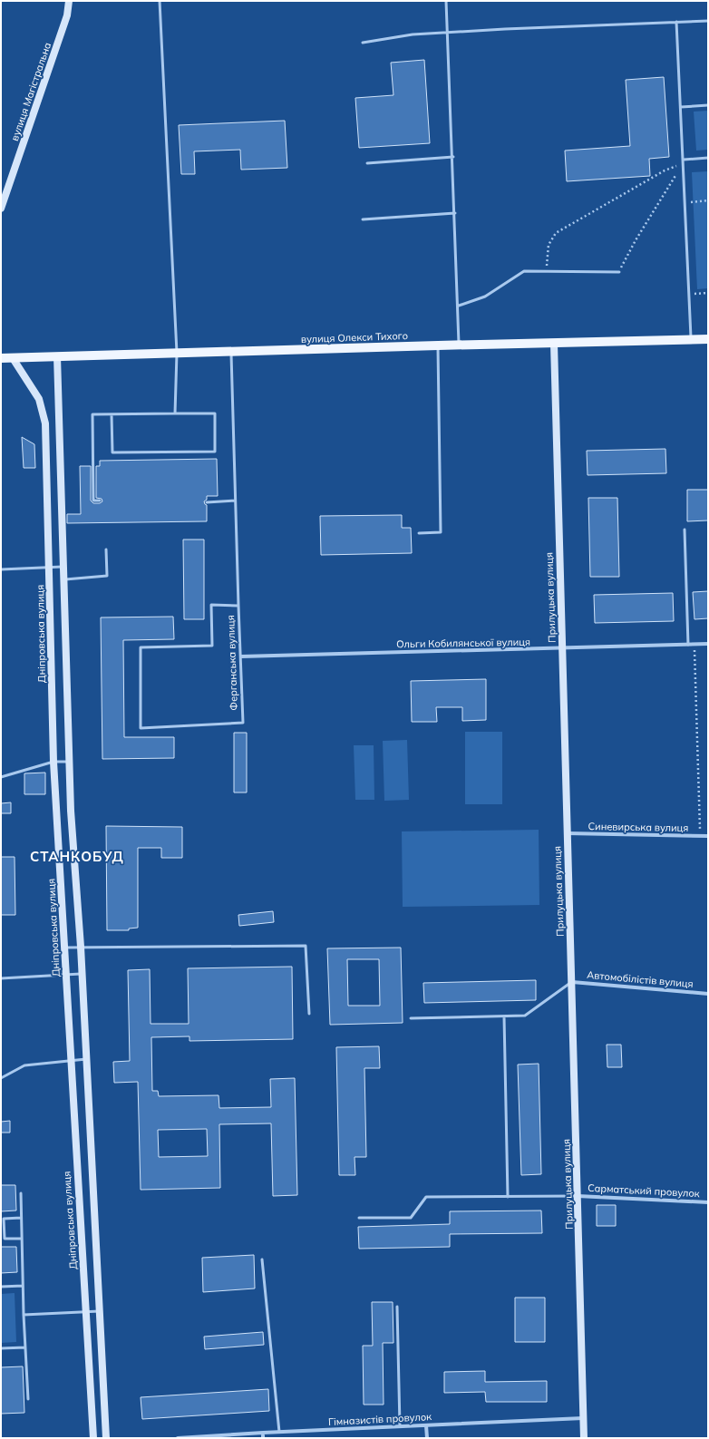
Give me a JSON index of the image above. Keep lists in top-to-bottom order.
{
  "streets": {
    "main road": ["вулиця Олекси Тихого"],
    "street": [
      "вулиця Магістральна",
      "Прилуцька вулиця",
      "Дніпровська вулиця",
      "Ольги Кобилянської вулиця",
      "Синевирська вулиця",
      "Автомобілістів вулиця",
      "Сарматський провулок",
      "Гімназистів провулок"
    ],
    "lane": ["Ферганська вулиця"]
  },
  "crossings": [
    ["вулиця Олекси Тихого", "Прилуцька вулиця"],
    ["вулиця Олекси Тихого", "Дніпровська вулиця"],
    ["вулиця Олекси Тихого", "Ферганська вулиця"],
    ["Прилуцька вулиця", "Ольги Кобилянської вулиця"],
    ["Прилуцька вулиця", "Синевирська вулиця"],
    ["Прилуцька вулиця", "Автомобілістів вулиця"],
    ["Прилуцька вулиця", "Сарматський провулок"],
    ["Прилуцька вулиця", "Гімназистів провулок"],
    ["Ольги Кобилянської вулиця", "Ферганська вулиця"]
  ],
  "districts": ["СТАНКОБУД"]
}
